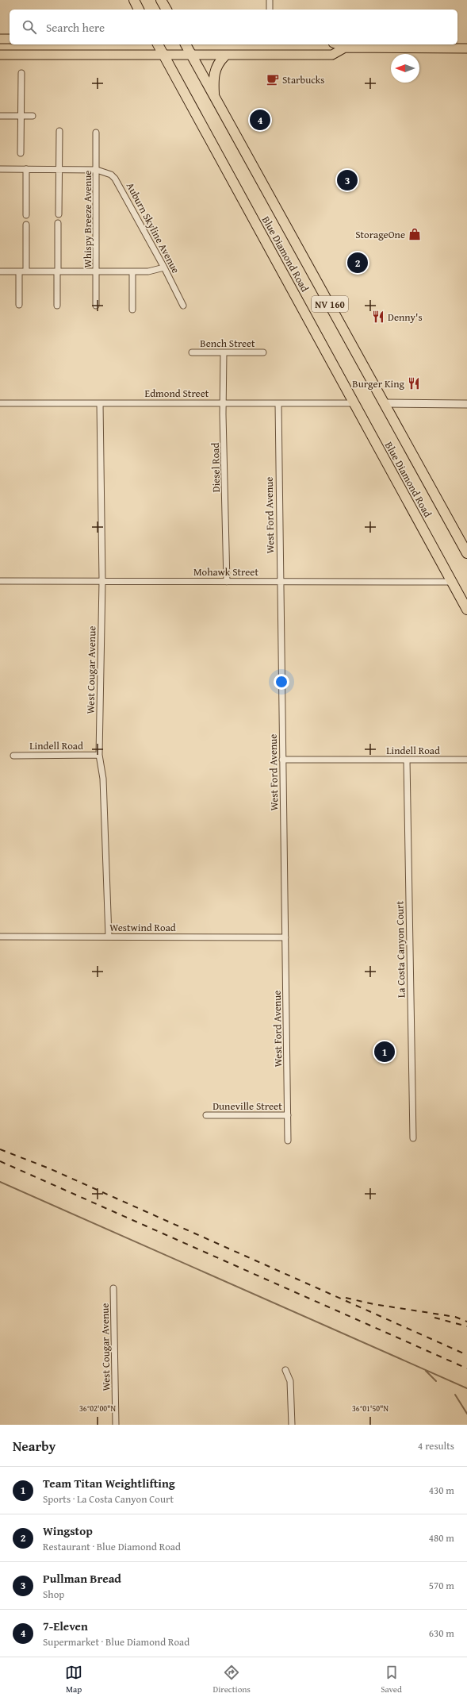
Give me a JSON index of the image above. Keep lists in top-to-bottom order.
{
  "streets": {
    "highway": ["Blue Diamond Road", "NV 160"],
    "street": [
      "Whispy Breeze Avenue",
      "Auburn Skyline Avenue",
      "Bench Street",
      "Edmond Street",
      "Diesel Road",
      "West Ford Avenue",
      "Mohawk Street",
      "West Cougar Avenue",
      "Lindell Road",
      "Westwind Road",
      "La Costa Canyon Court",
      "Duneville Street"
    ]
  },
  "crossings": [
    ["Whispy Breeze Avenue", "Auburn Skyline Avenue"],
    ["Blue Diamond Road", "Edmond Street"],
    ["Blue Diamond Road", "Mohawk Street"],
    ["Bench Street", "Diesel Road"],
    ["Edmond Street", "Diesel Road"],
    ["Edmond Street", "West Ford Avenue"],
    ["Edmond Street", "West Cougar Avenue"],
    ["Diesel Road", "Mohawk Street"],
    ["West Ford Avenue", "Mohawk Street"],
    ["West Ford Avenue", "Lindell Road"],
    ["West Ford Avenue", "Westwind Road"],
    ["West Ford Avenue", "Duneville Street"],
    ["Mohawk Street", "West Cougar Avenue"],
    ["West Cougar Avenue", "Lindell Road"],
    ["West Cougar Avenue", "Westwind Road"],
    ["Lindell Road", "La Costa Canyon Court"]
  ],
  "places": {
    "cafe": ["Starbucks"],
    "shop": ["StorageOne"],
    "restaurant": ["Denny's", "Burger King"]
  },
  "north": "left",
  "page": {
    "search": "Search here",
    "pins": [
      "4",
      "3",
      "2",
      "1"
    ],
    "heading": ["Nearby", "4 results"],
    "list": [
      {
        "mark": "1",
        "name": "Team Titan Weightlifting",
        "note": "Sports · La Costa Canyon Court",
        "value": "430 m"
      },
      {
        "mark": "2",
        "name": "Wingstop",
        "note": "Restaurant · Blue Diamond Road",
        "value": "480 m"
      },
      {
        "mark": "3",
        "name": "Pullman Bread",
        "note": "Shop",
        "value": "570 m"
      },
      {
        "mark": "4",
        "name": "7-Eleven",
        "note": "Supermarket · Blue Diamond Road",
        "value": "630 m"
      }
    ],
    "nav": ["Map", "Directions", "Saved"]
  },
  "coordinates": ["36°02'00\"N", "36°01'50\"N"]
}
